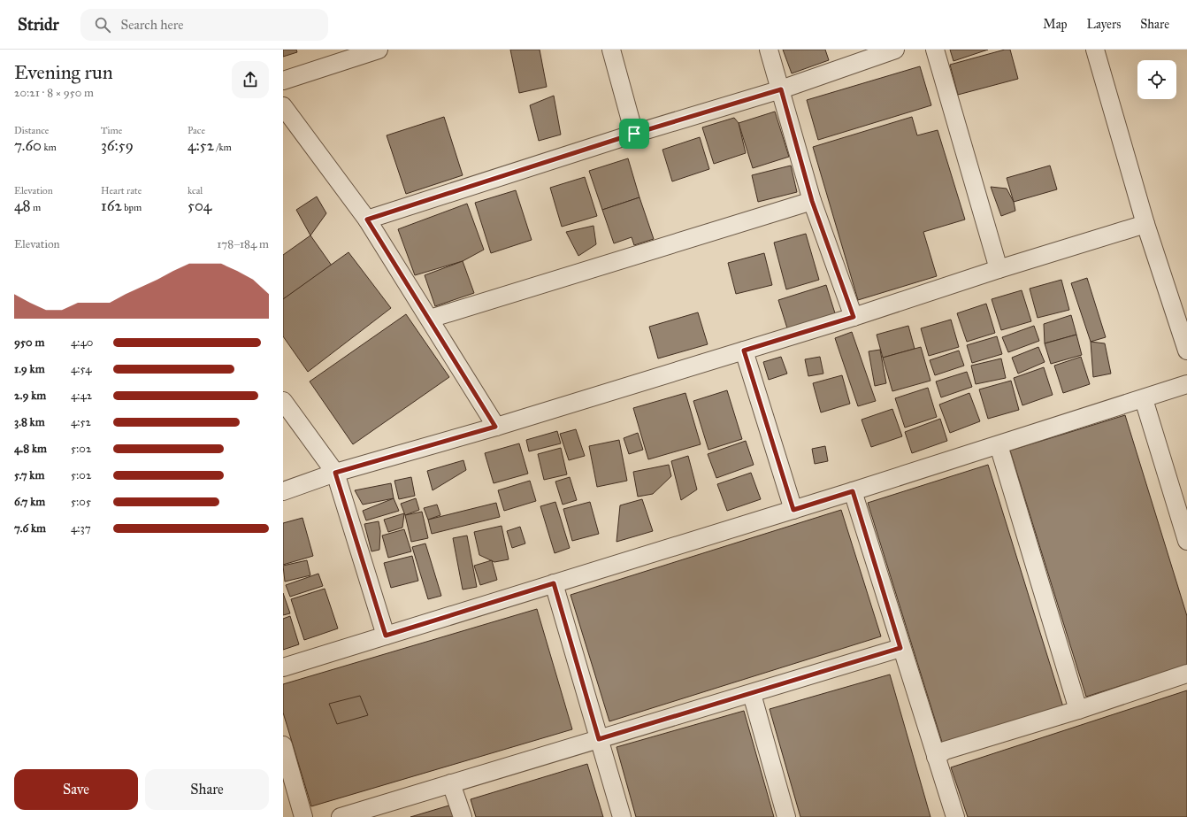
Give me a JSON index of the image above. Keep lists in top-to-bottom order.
{
  "page": {
    "header": "Stridr",
    "search": "Search here",
    "nav": ["Map", "Layers", "Share"],
    "heading": ["Evening run", "20:21 · 8 × 950 m"],
    "stats": [
      ["Distance", "7.60 km"],
      ["Time", "36:59"],
      ["Pace", "4:52 /km"],
      ["Elevation", "48 m"],
      ["Heart rate", "162 bpm"],
      ["kcal", "504"]
    ],
    "chart": ["Elevation", "178–184 m"],
    "list": [
      {
        "name": "950 m",
        "note": "4:40"
      },
      {
        "name": "1.9 km",
        "note": "4:54"
      },
      {
        "name": "2.9 km",
        "note": "4:42"
      },
      {
        "name": "3.8 km",
        "note": "4:52"
      },
      {
        "name": "4.8 km",
        "note": "5:02"
      },
      {
        "name": "5.7 km",
        "note": "5:02"
      },
      {
        "name": "6.7 km",
        "note": "5:05"
      },
      {
        "name": "7.6 km",
        "note": "4:37"
      }
    ],
    "buttons": ["Save", "Share"]
  }
}
